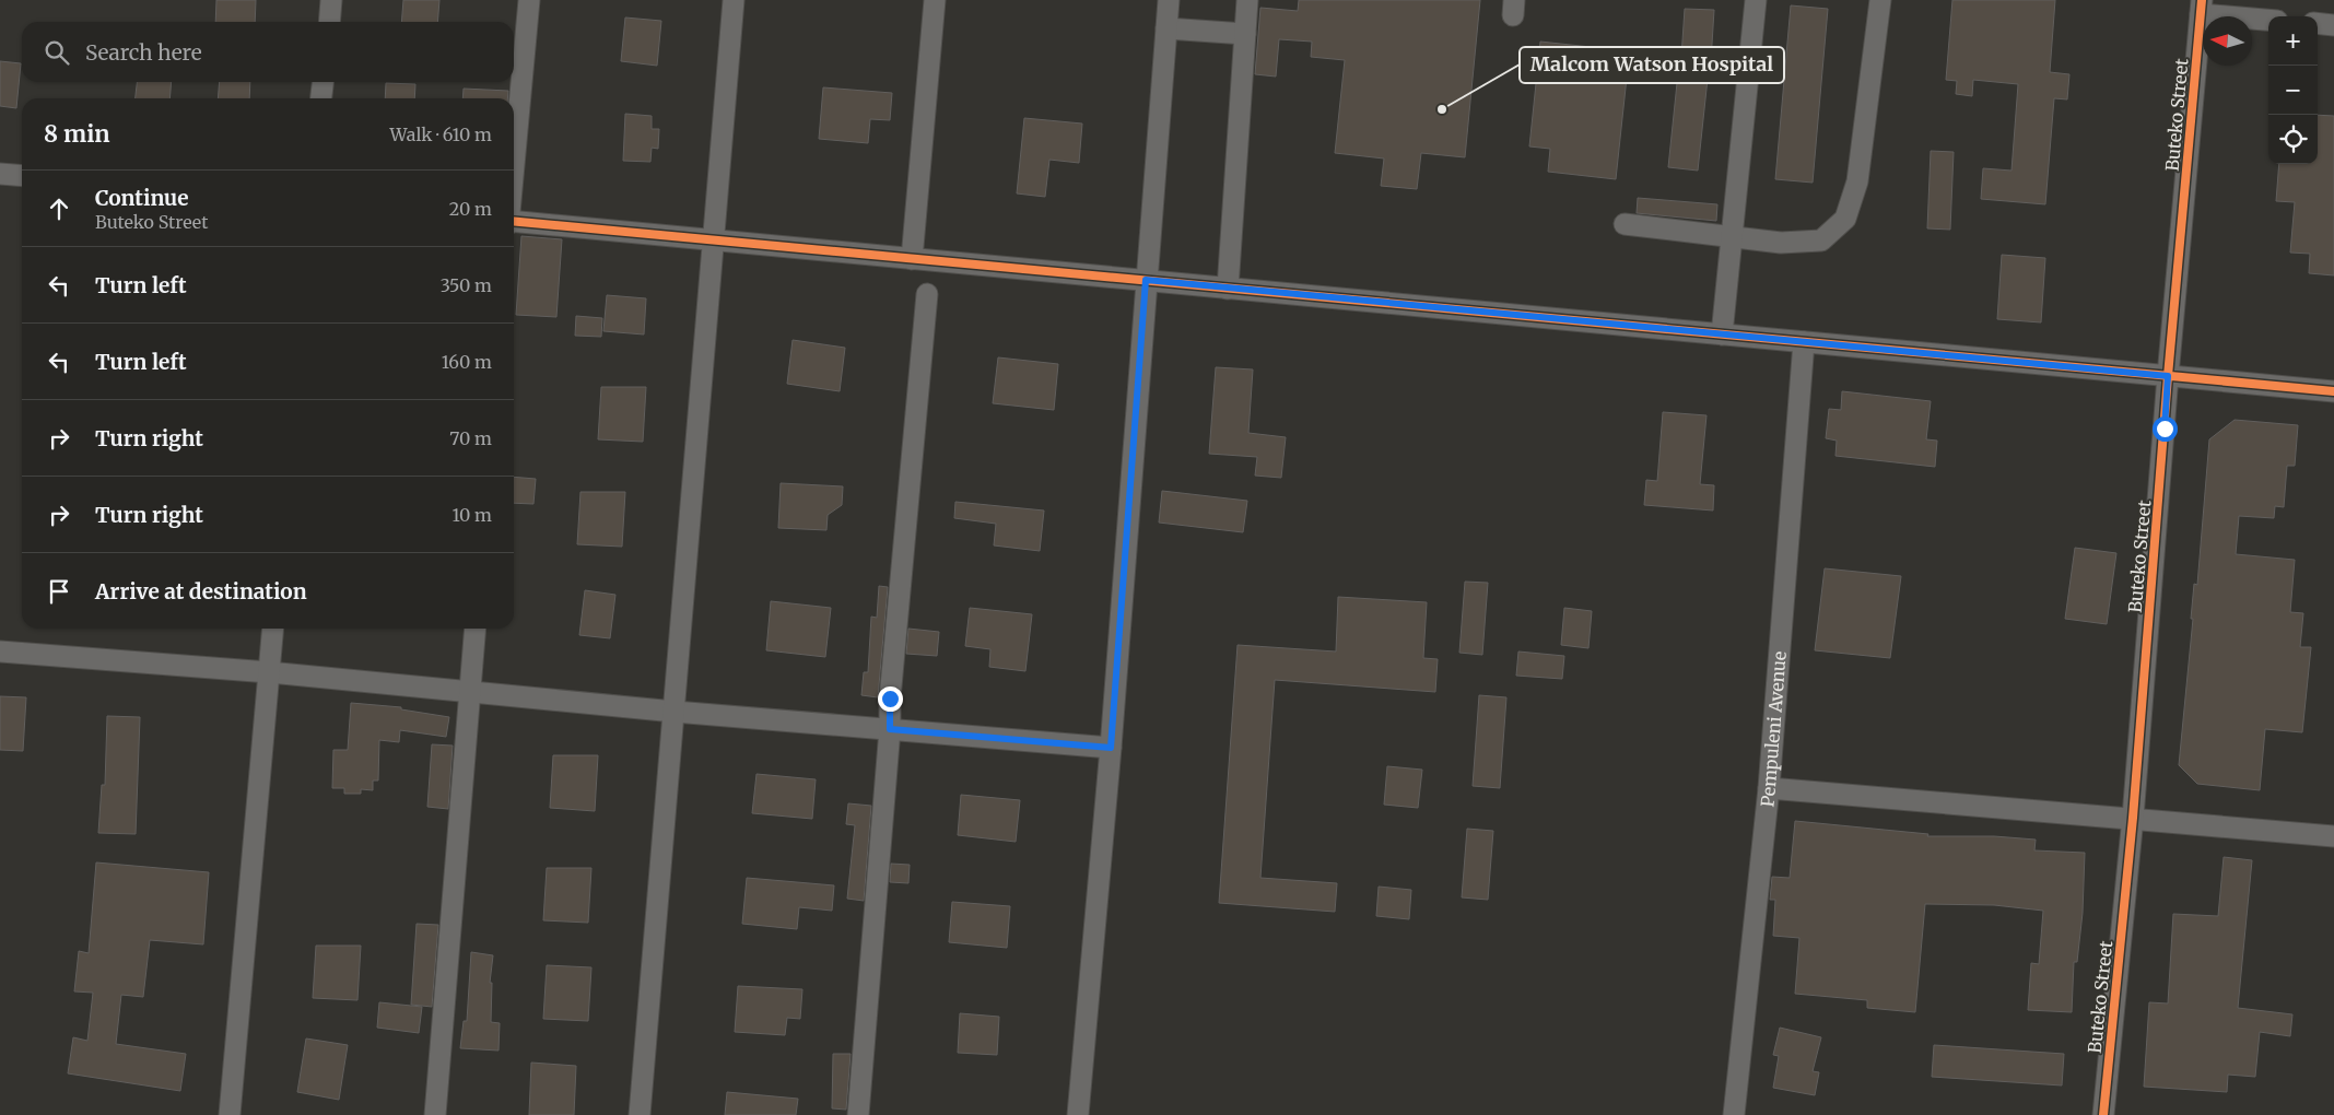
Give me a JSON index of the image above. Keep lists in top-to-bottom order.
{
  "streets": {
    "street": ["Buteko Street", "Pempuleni Avenue"]
  },
  "places": ["Malcom Watson Hospital"],
  "north": "left",
  "page": {
    "map_buttons": ["+", "−"],
    "search": "Search here",
    "heading": ["8 min", "Walk · 610 m"],
    "list": [
      ["Continue", "Buteko Street", "20 m"],
      ["Turn left", "350 m"],
      ["Turn left", "160 m"],
      ["Turn right", "70 m"],
      ["Turn right", "10 m"],
      "Arrive at destination"
    ]
  }
}
